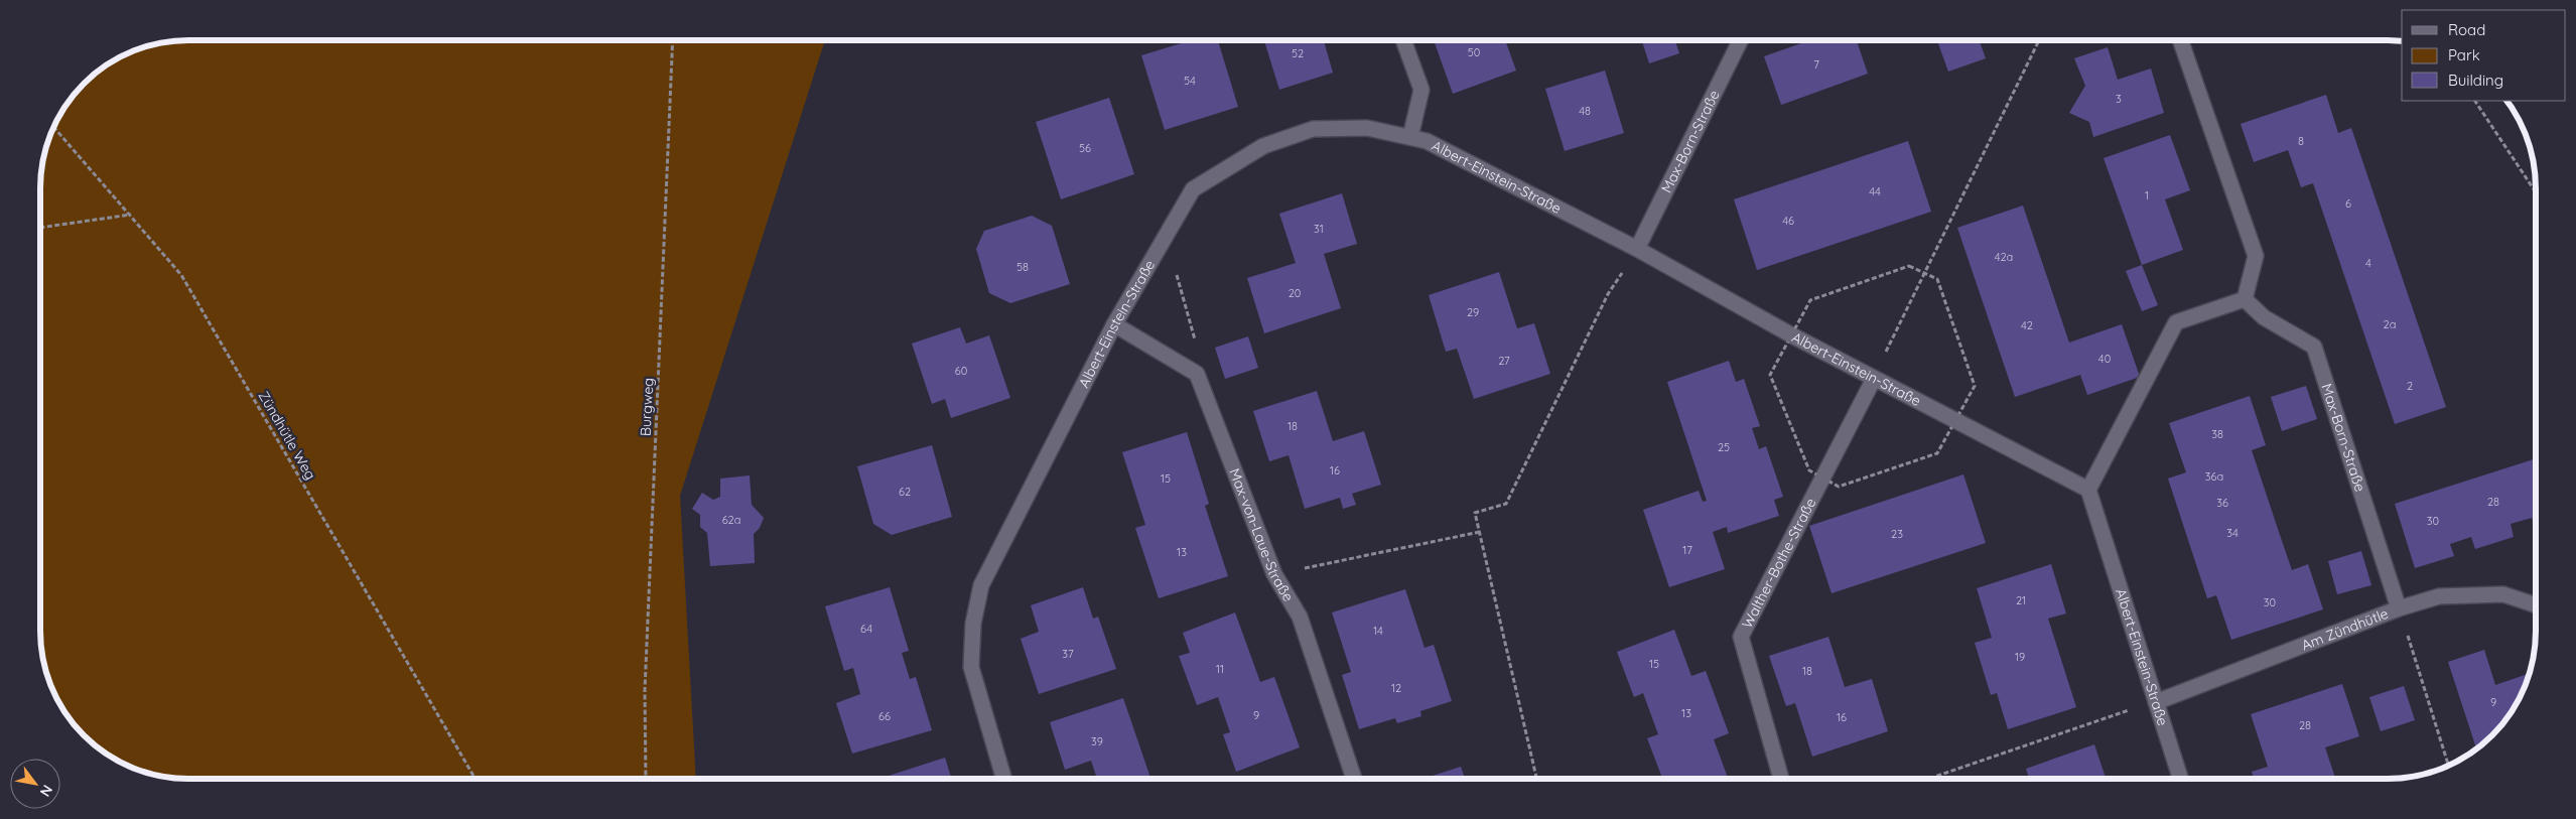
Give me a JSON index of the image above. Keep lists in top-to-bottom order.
{
  "streets": {
    "street": [
      "Max-Born-Straße",
      "Albert-Einstein-Straße",
      "Max-von-Laue-Straße",
      "Walther-Bothe-Straße",
      "Am Zündhütle"
    ],
    "path": ["Burgweg", "Zündhütle Weg"]
  },
  "crossings": [
    ["Max-Born-Straße", "Albert-Einstein-Straße"],
    ["Max-Born-Straße", "Am Zündhütle"],
    ["Albert-Einstein-Straße", "Walther-Bothe-Straße"],
    ["Albert-Einstein-Straße", "Am Zündhütle"]
  ],
  "house_numbers": [
    "50",
    "52",
    "7",
    "54",
    "3",
    "48",
    "8",
    "56",
    "44",
    "1",
    "6",
    "46",
    "31",
    "42a",
    "4",
    "58",
    "20",
    "29",
    "2a",
    "42",
    "40",
    "27",
    "60",
    "2",
    "18",
    "38",
    "25",
    "16",
    "36a",
    "15",
    "62",
    "28",
    "36",
    "62a",
    "30",
    "34",
    "23",
    "17",
    "13",
    "21",
    "30",
    "64",
    "14",
    "37",
    "19",
    "15",
    "11",
    "18",
    "12",
    "9",
    "13",
    "9",
    "66",
    "16",
    "28",
    "39"
  ],
  "legend": ["Road", "Park", "Building"],
  "north": "bottom right"
}
